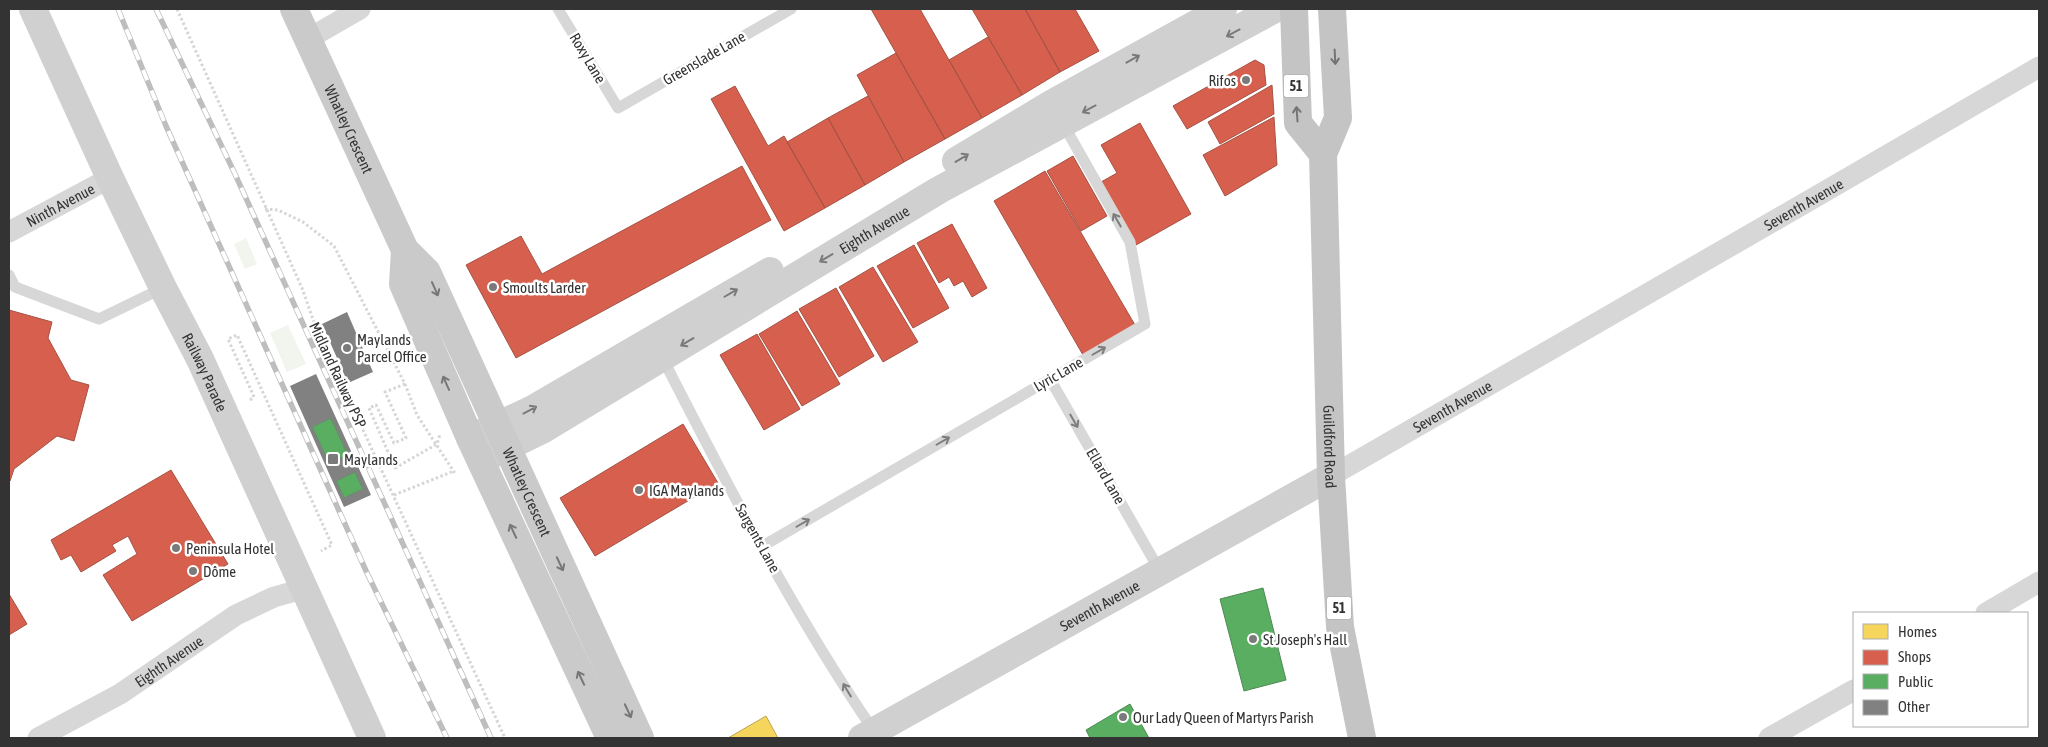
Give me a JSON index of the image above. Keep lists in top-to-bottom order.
{
  "streets": {
    "highway": ["51", "Guildford Road"],
    "main road": ["Whatley Crescent"],
    "street": [
      "Ninth Avenue",
      "Seventh Avenue",
      "Eighth Avenue",
      "Railway Parade"
    ],
    "lane": [
      "Roxy Lane",
      "Greenslade Lane",
      "Lyric Lane",
      "Ellard Lane",
      "Sargents Lane"
    ],
    "path": ["Midland Railway PSP"]
  },
  "crossings": [
    ["Roxy Lane", "Greenslade Lane"],
    ["51", "Guildford Road"],
    ["Whatley Crescent", "Eighth Avenue"],
    ["Ninth Avenue", "Railway Parade"],
    ["Seventh Avenue", "Guildford Road"],
    ["Seventh Avenue", "Ellard Lane"],
    ["Seventh Avenue", "Sargents Lane"],
    ["Eighth Avenue", "Railway Parade"],
    ["Eighth Avenue", "Lyric Lane"],
    ["Eighth Avenue", "Sargents Lane"],
    ["Lyric Lane", "Ellard Lane"],
    ["Lyric Lane", "Sargents Lane"]
  ],
  "one_way": ["Ellard Lane", "Sargents Lane"],
  "places": {
    "other": [
      "Rifos",
      "Smoults Larder",
      "Maylands Parcel Office",
      "IGA Maylands",
      "Peninsula Hotel",
      "Dôme",
      "St Joseph's Hall",
      "Our Lady Queen of Martyrs Parish"
    ],
    "transit": ["Maylands"]
  },
  "legend": [
    "Homes",
    "Shops",
    "Public",
    "Other"
  ]
}
